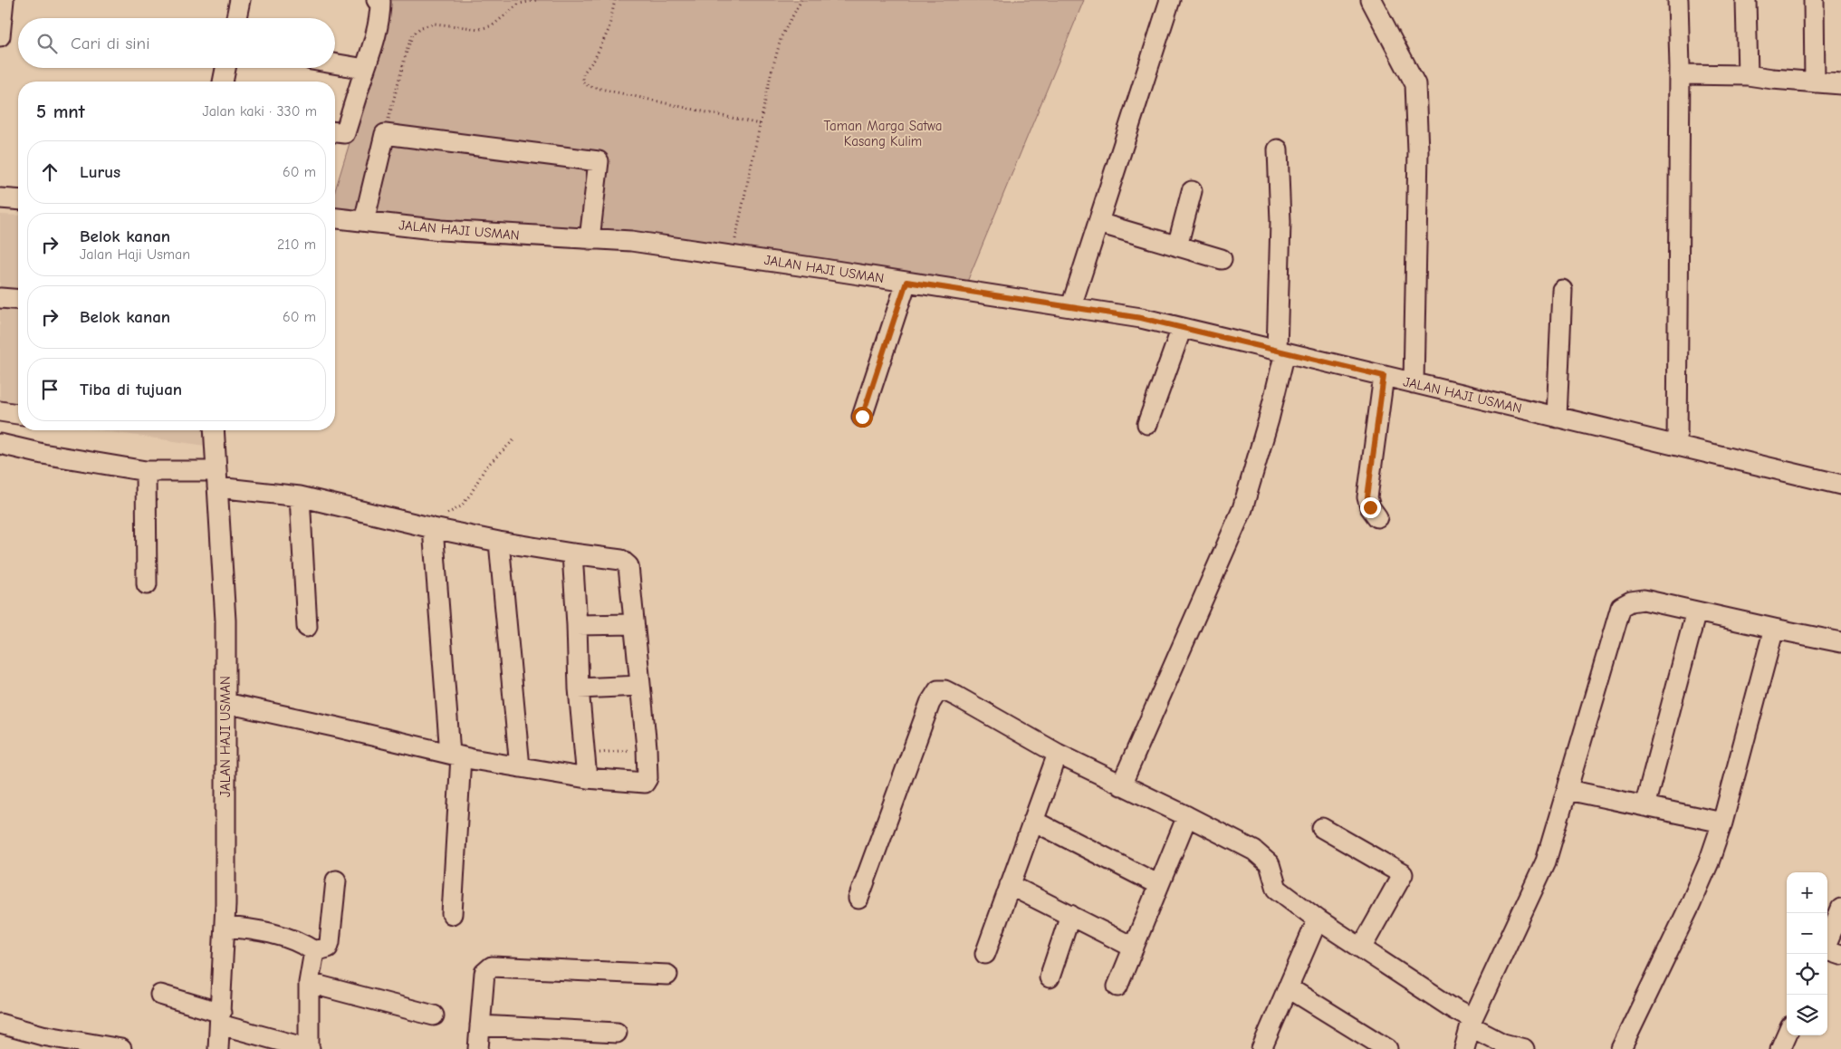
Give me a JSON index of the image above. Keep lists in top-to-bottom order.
{
  "streets": {
    "street": ["JALAN HAJI USMAN"]
  },
  "parks": ["Taman Marga Satwa Kasang Kulim"],
  "page": {
    "search": "Cari di sini",
    "heading": ["5 mnt", "Jalan kaki · 330 m"],
    "list": [
      ["Lurus", "60 m"],
      ["Belok kanan", "Jalan Haji Usman", "210 m"],
      ["Belok kanan", "60 m"],
      "Tiba di tujuan"
    ],
    "map_buttons": ["+", "−"]
  }
}
